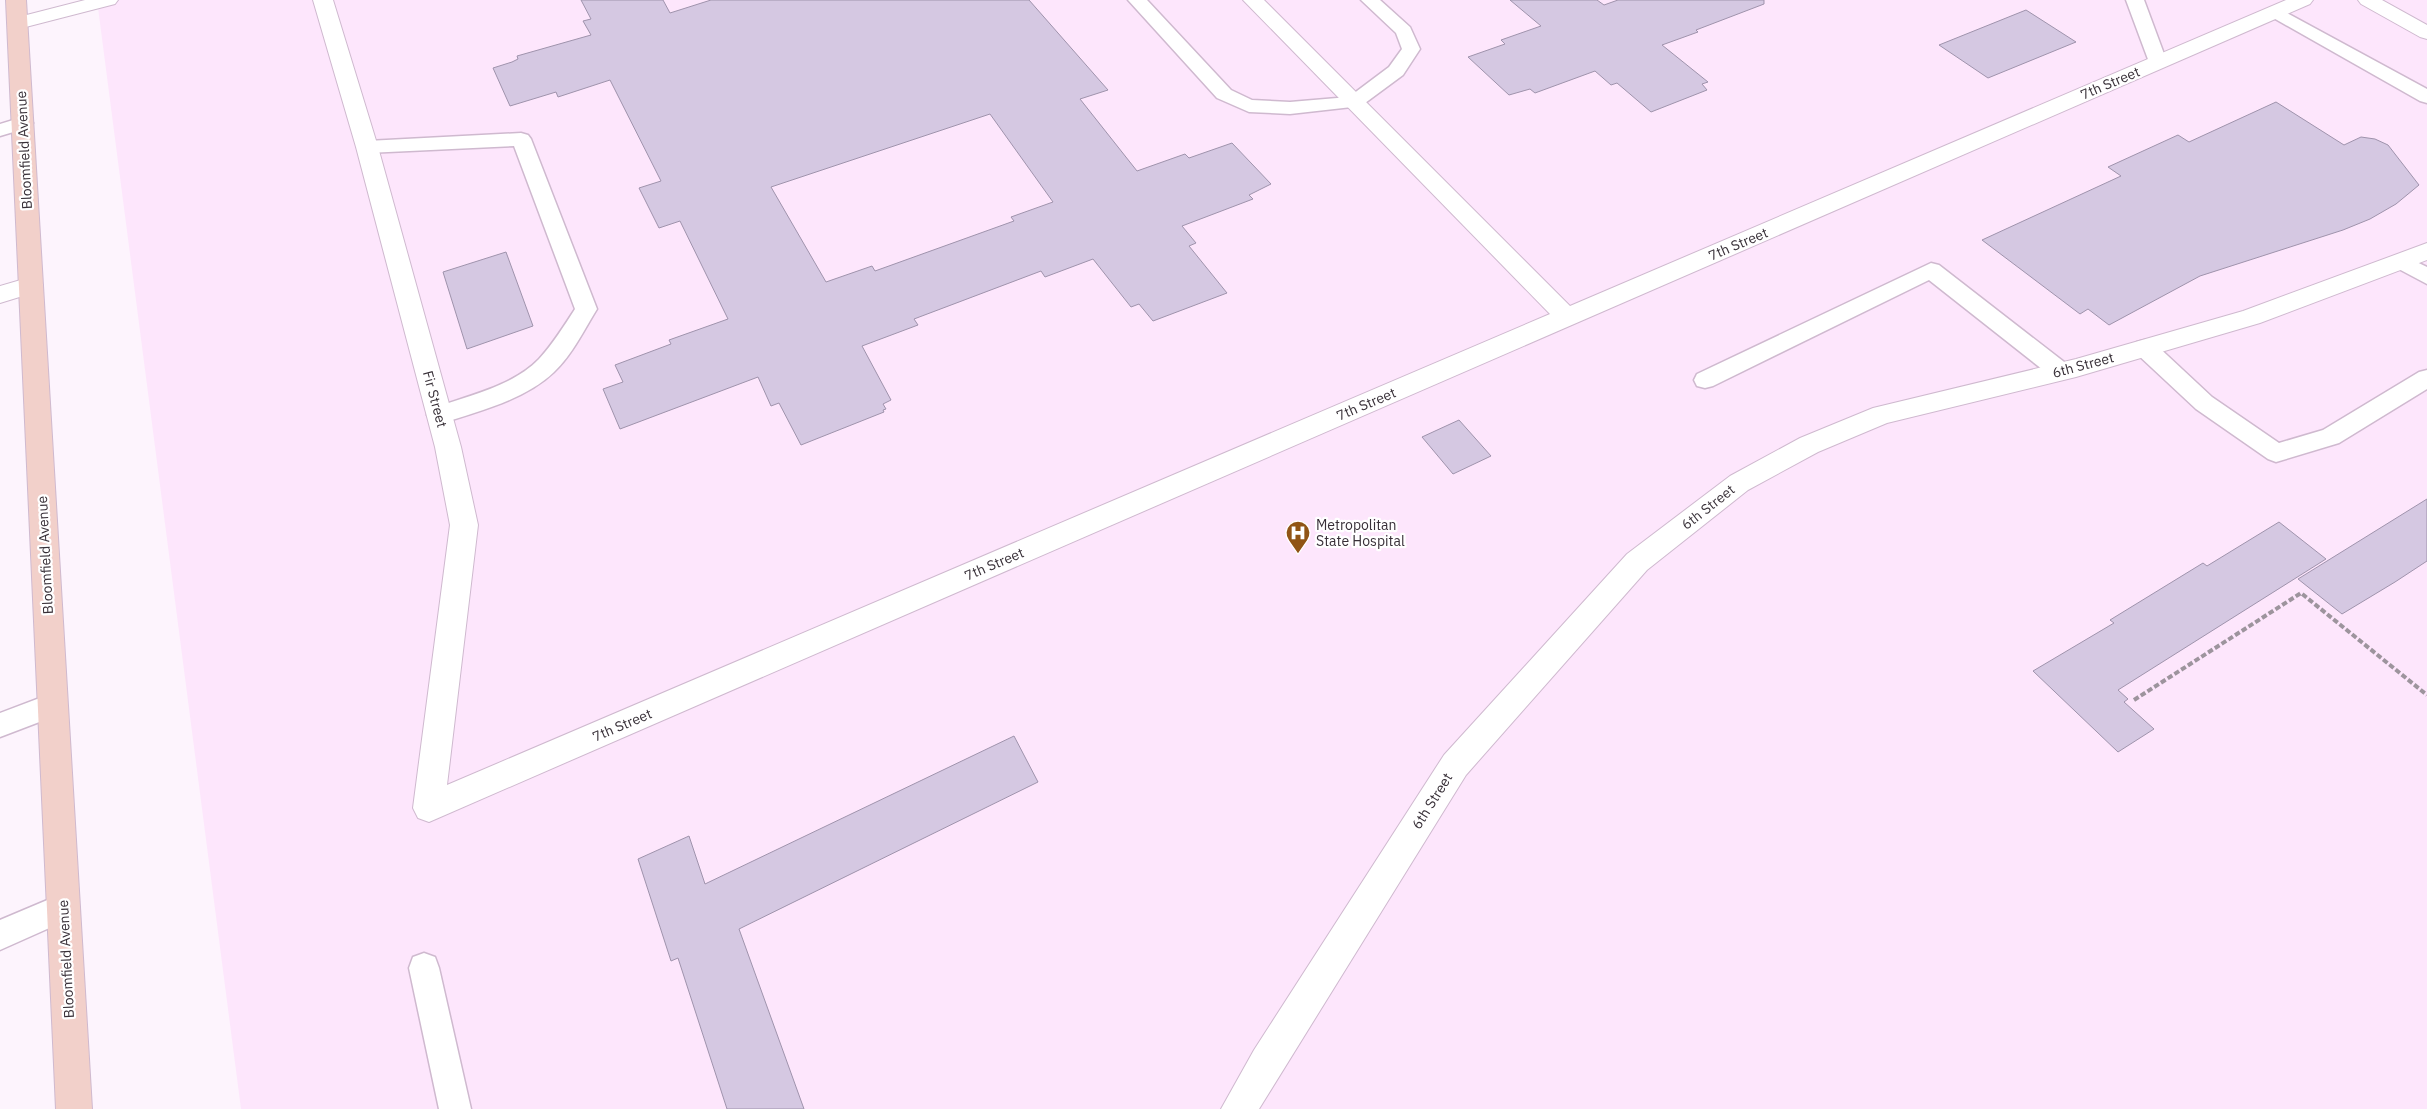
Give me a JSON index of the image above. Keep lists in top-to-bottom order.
{
  "streets": {
    "main road": ["Bloomfield Avenue"],
    "street": ["7th Street", "6th Street", "Fir Street"]
  },
  "crossings": [
    ["7th Street", "Fir Street"]
  ],
  "places": {
    "hospital": ["Metropolitan State Hospital"]
  }
}
